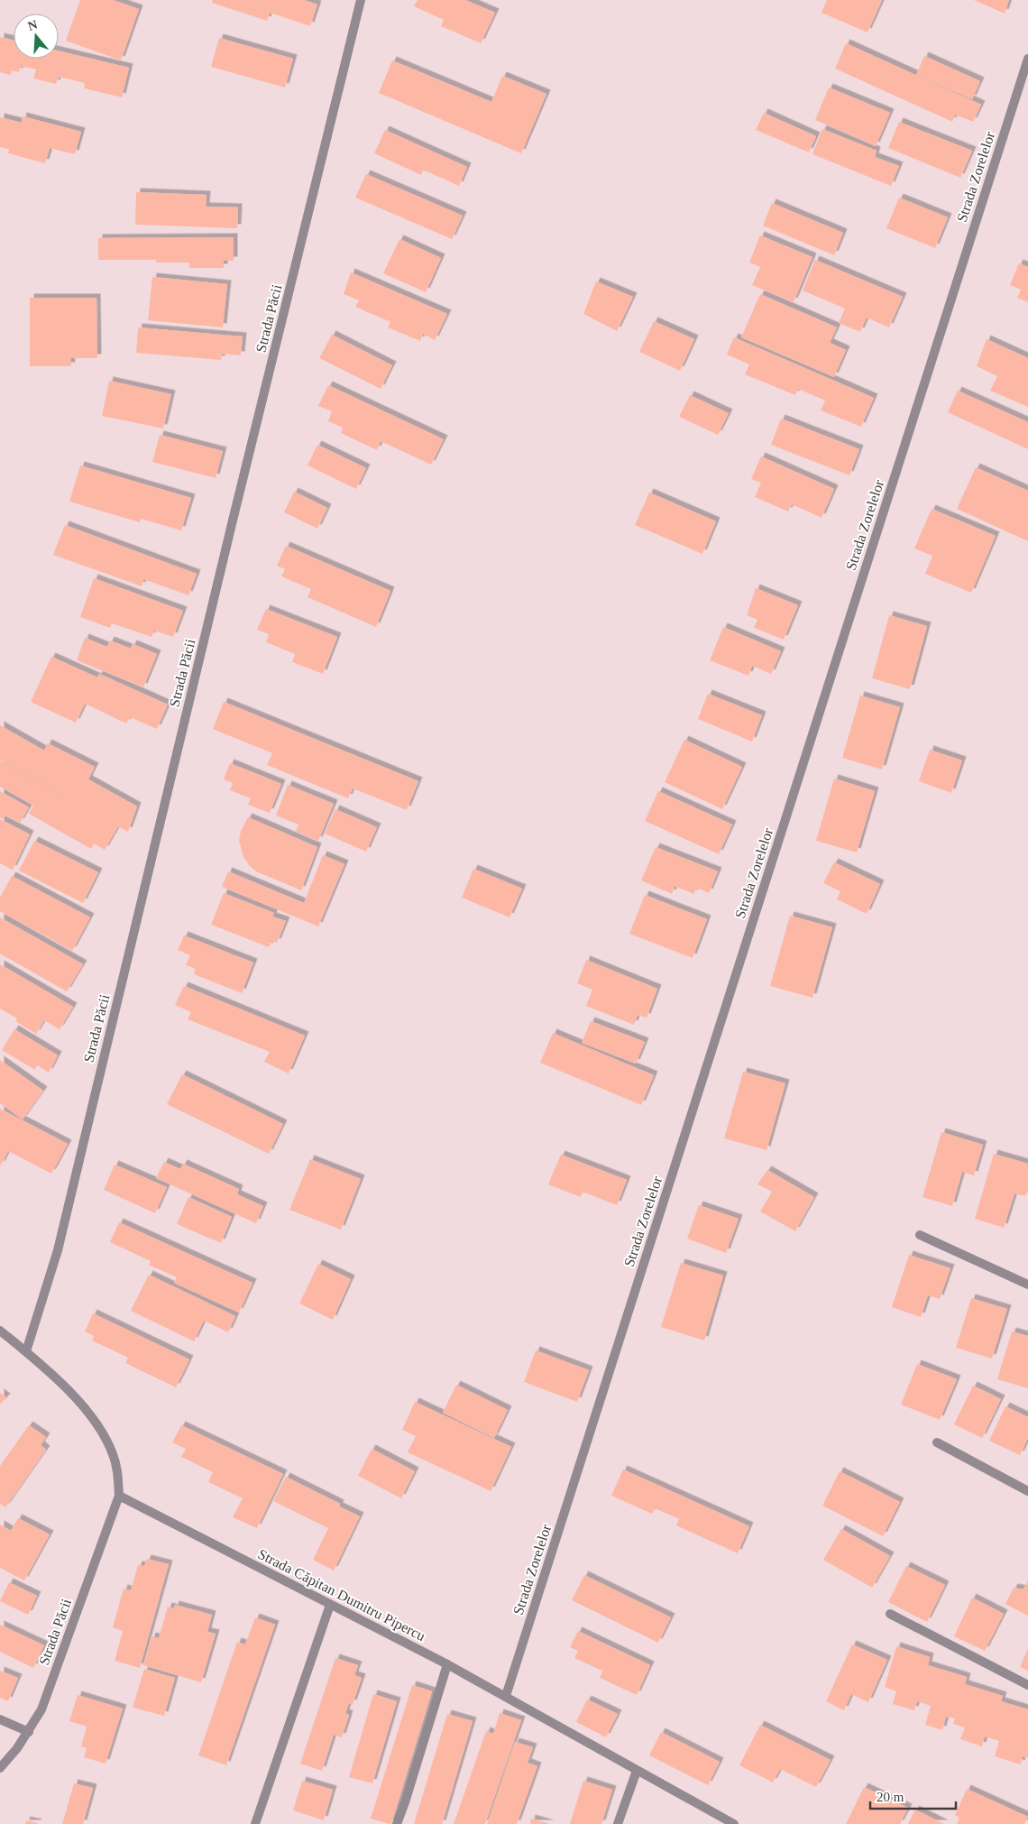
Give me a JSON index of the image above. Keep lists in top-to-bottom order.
{
  "streets": {
    "street": ["Strada Zorelelor", "Strada Păcii", "Strada Căpitan Dumitru Pipercu"]
  },
  "crossings": [
    ["Strada Zorelelor", "Strada Căpitan Dumitru Pipercu"],
    ["Strada Păcii", "Strada Căpitan Dumitru Pipercu"]
  ],
  "scale_bar": "20 m",
  "north": "top"
}
